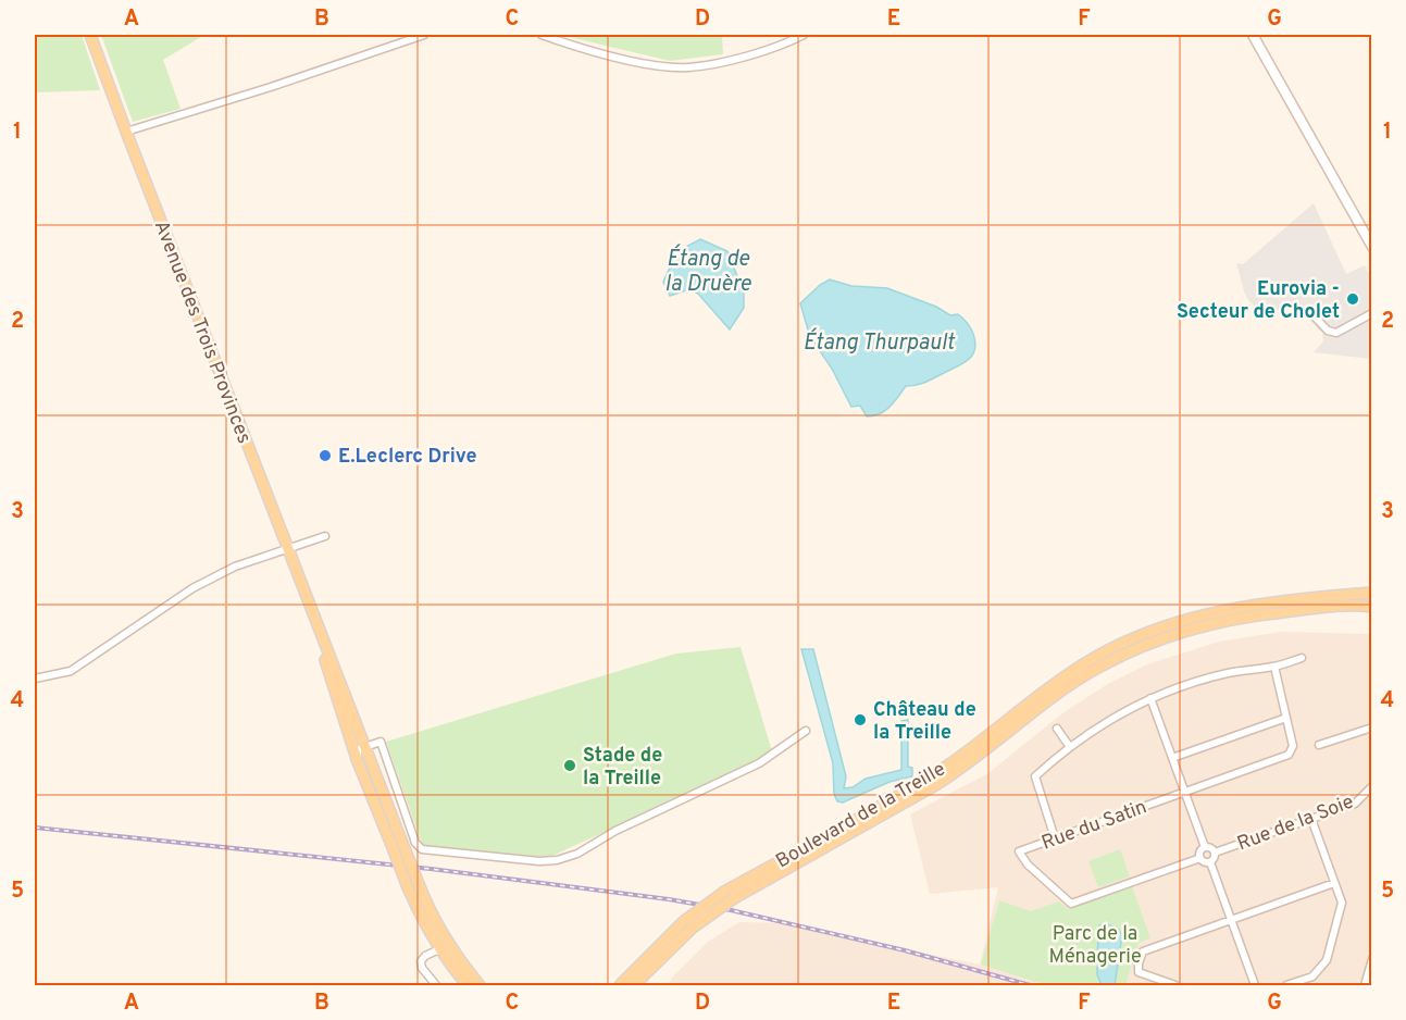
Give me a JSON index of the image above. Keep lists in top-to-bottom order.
{
  "streets": {
    "main road": ["Avenue des Trois Provinces", "Boulevard de la Treille"],
    "street": ["Rue de la Soie", "Rue du Satin"]
  },
  "crossings": [
    ["Rue de la Soie", "Rue du Satin"]
  ],
  "water": ["Étang de la Druère", "Étang Thurpault"],
  "parks": ["Parc de la Ménagerie"],
  "places": [
    "Eurovia - Secteur de Cholet",
    "E.Leclerc Drive",
    "Château de la Treille",
    "Stade de la Treille"
  ],
  "grid": {
    "columns": [
      "A",
      "B",
      "C",
      "D",
      "E",
      "F",
      "G"
    ],
    "rows": [
      "1",
      "2",
      "3",
      "4",
      "5"
    ]
  }
}
